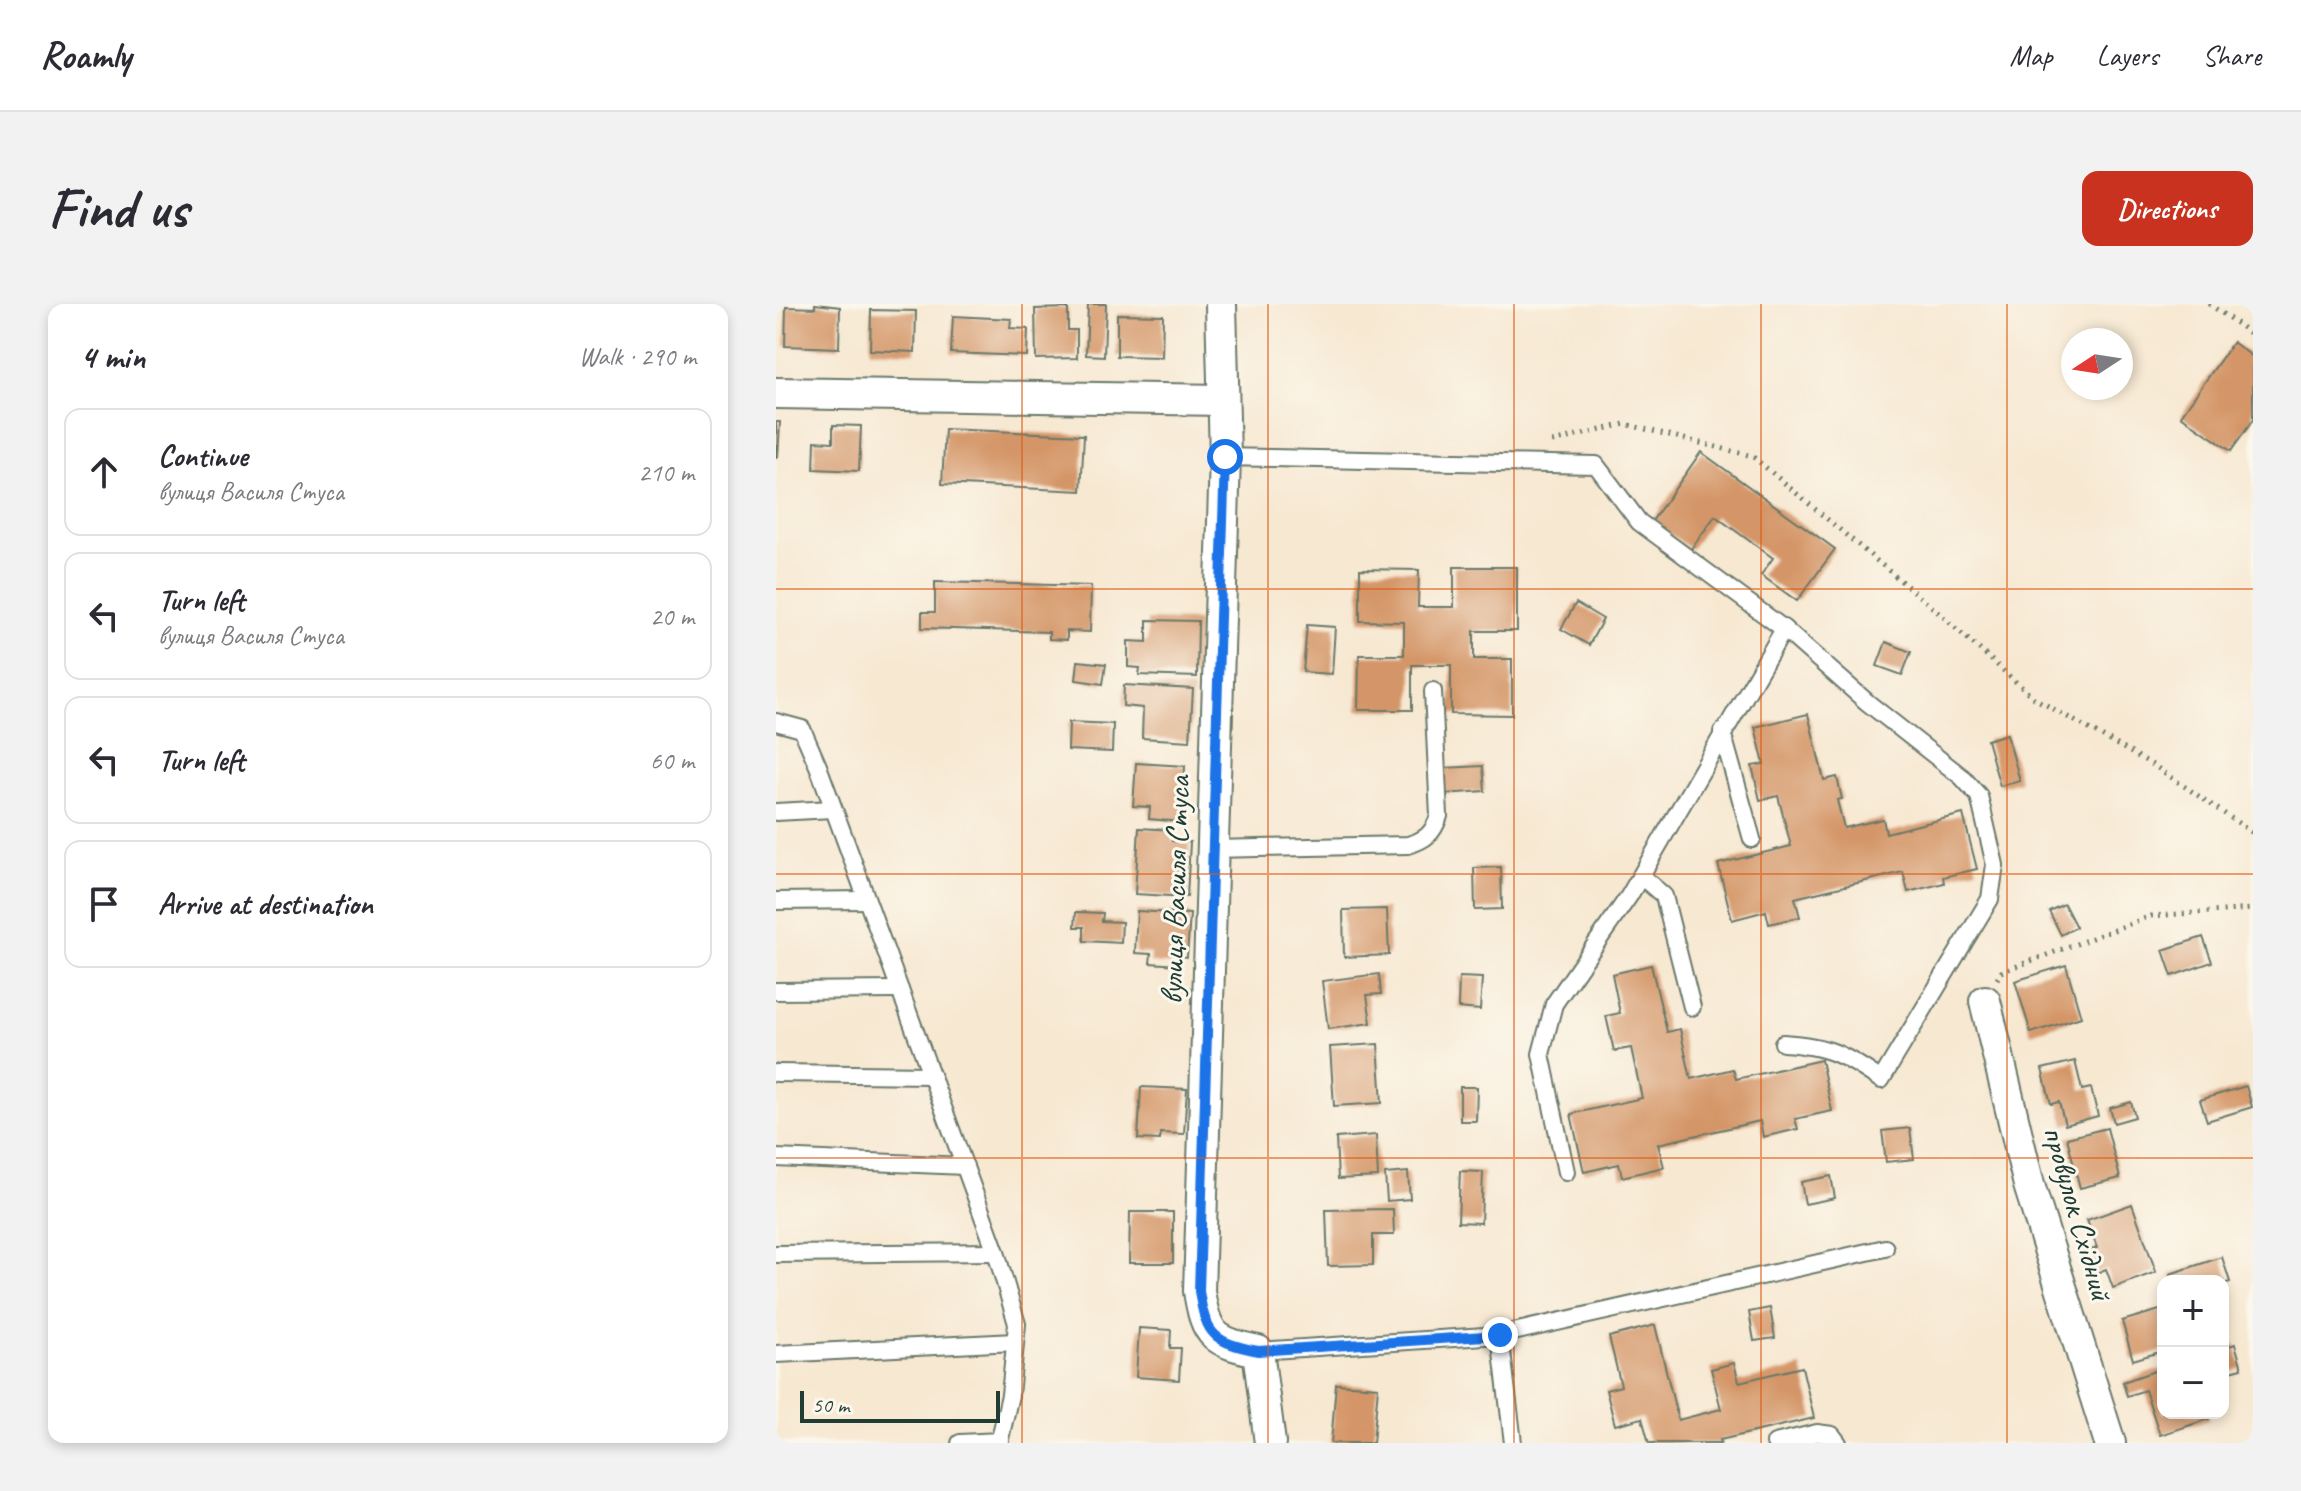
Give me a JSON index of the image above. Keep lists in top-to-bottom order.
{
  "streets": {
    "street": ["вулиця Василя Стуса", "провулок Східний"]
  },
  "scale_bar": "50 m",
  "north": "left",
  "page": {
    "header": "Roamly",
    "nav": ["Map", "Layers", "Share"],
    "buttons": "Directions",
    "title": "Find us",
    "heading": ["4 min", "Walk · 290 m"],
    "list": [
      ["Continue", "вулиця Василя Стуса", "210 m"],
      ["Turn left", "вулиця Василя Стуса", "20 m"],
      ["Turn left", "60 m"],
      "Arrive at destination"
    ],
    "map_buttons": ["+", "−"],
    "scale": "50 m"
  }
}
